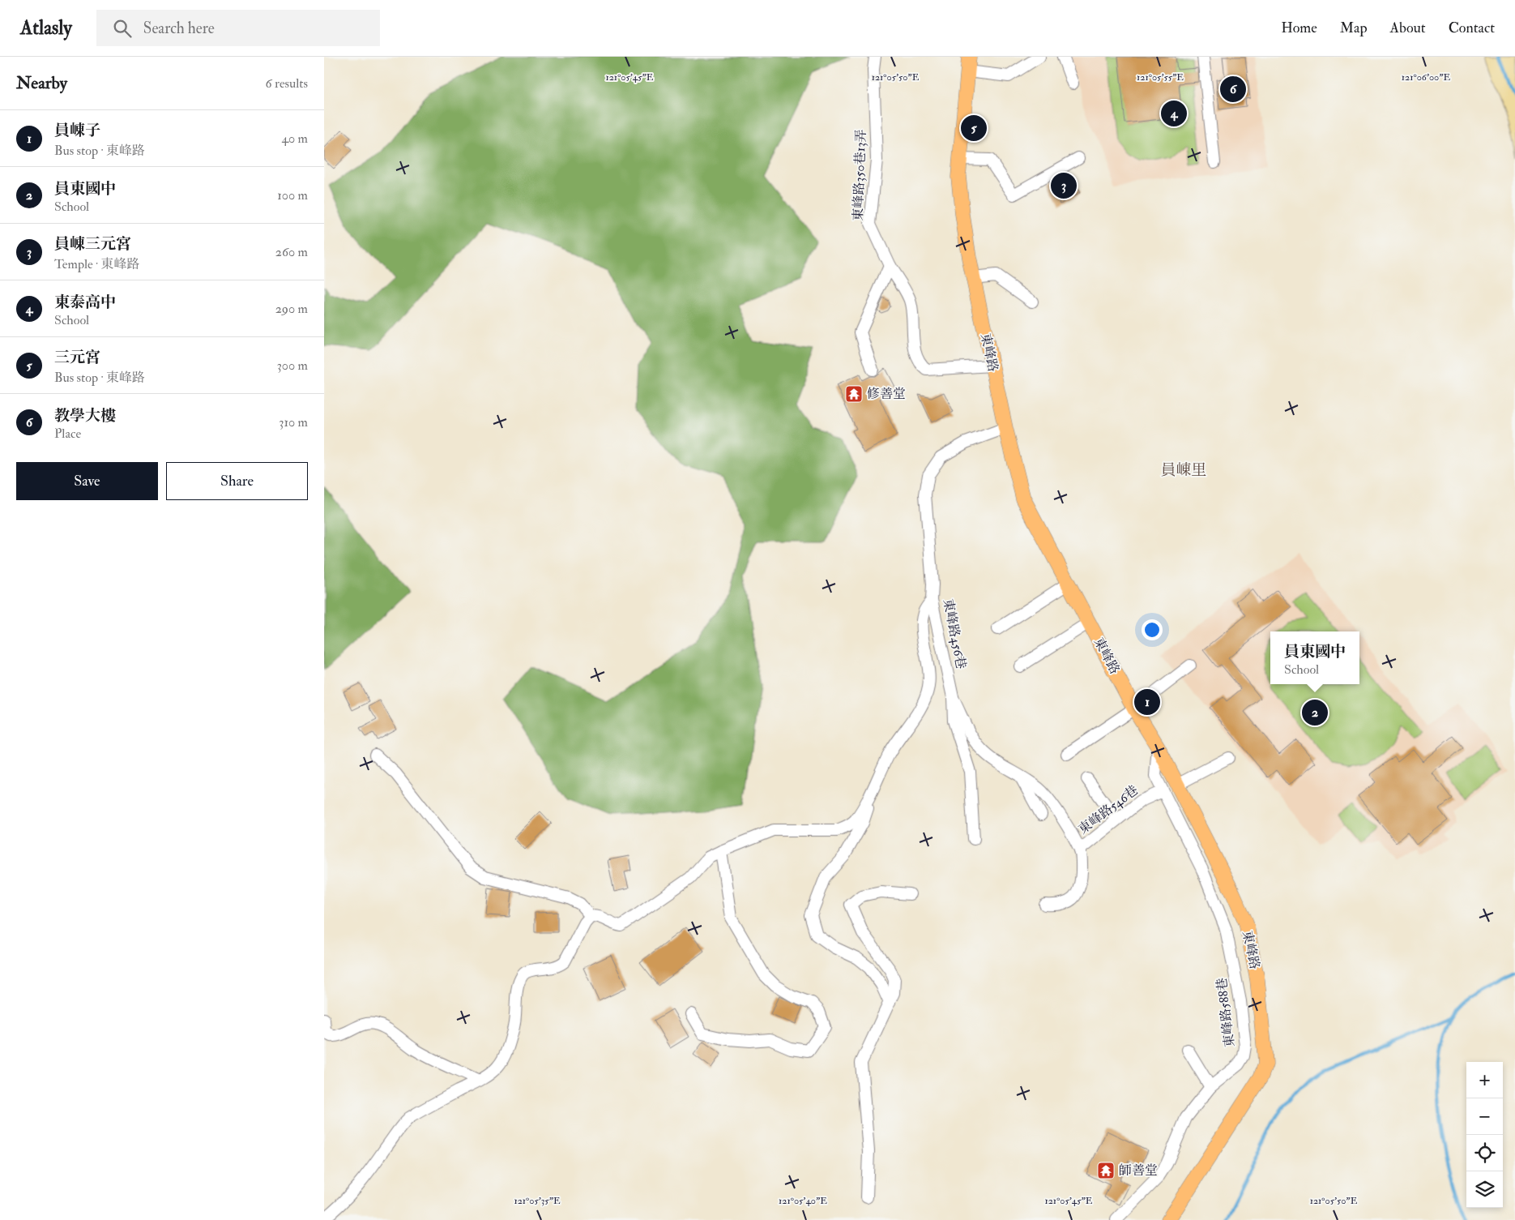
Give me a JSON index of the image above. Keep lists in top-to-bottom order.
{
  "streets": {
    "main road": ["東峰路"],
    "street": [
      "東峰路350巷13弄",
      "東峰路456巷",
      "東峰路546巷",
      "東峰路588巷"
    ]
  },
  "crossings": [
    ["東峰路350巷13弄", "東峰路"],
    ["東峰路", "東峰路456巷"],
    ["東峰路", "東峰路588巷"],
    ["東峰路456巷", "東峰路546巷"],
    ["東峰路546巷", "東峰路588巷"]
  ],
  "districts": ["員崠里"],
  "places": {
    "temple": ["修善堂", "師善堂"]
  },
  "page": {
    "header": "Atlasly",
    "search": "Search here",
    "nav": [
      "Home",
      "Map",
      "About",
      "Contact"
    ],
    "heading": ["Nearby", "6 results"],
    "pins": [
      "6",
      "4",
      "5",
      "3",
      "1",
      "2"
    ],
    "list": [
      {
        "mark": "1",
        "name": "員崠子",
        "note": "Bus stop · 東峰路",
        "value": "40 m"
      },
      {
        "mark": "2",
        "name": "員東國中",
        "note": "School",
        "value": "100 m"
      },
      {
        "mark": "3",
        "name": "員崠三元宮",
        "note": "Temple · 東峰路",
        "value": "260 m"
      },
      {
        "mark": "4",
        "name": "東泰高中",
        "note": "School",
        "value": "290 m"
      },
      {
        "mark": "5",
        "name": "三元宮",
        "note": "Bus stop · 東峰路",
        "value": "300 m"
      },
      {
        "mark": "6",
        "name": "教學大樓",
        "note": "Place",
        "value": "310 m"
      }
    ],
    "buttons": ["Save", "Share"],
    "popup": ["員東國中", "School"],
    "map_buttons": ["+", "−"]
  },
  "coordinates": [
    "121°05'45\"E",
    "121°05'50\"E",
    "121°05'55\"E",
    "121°06'00\"E",
    "121°05'35\"E",
    "121°05'40\"E"
  ]
}
